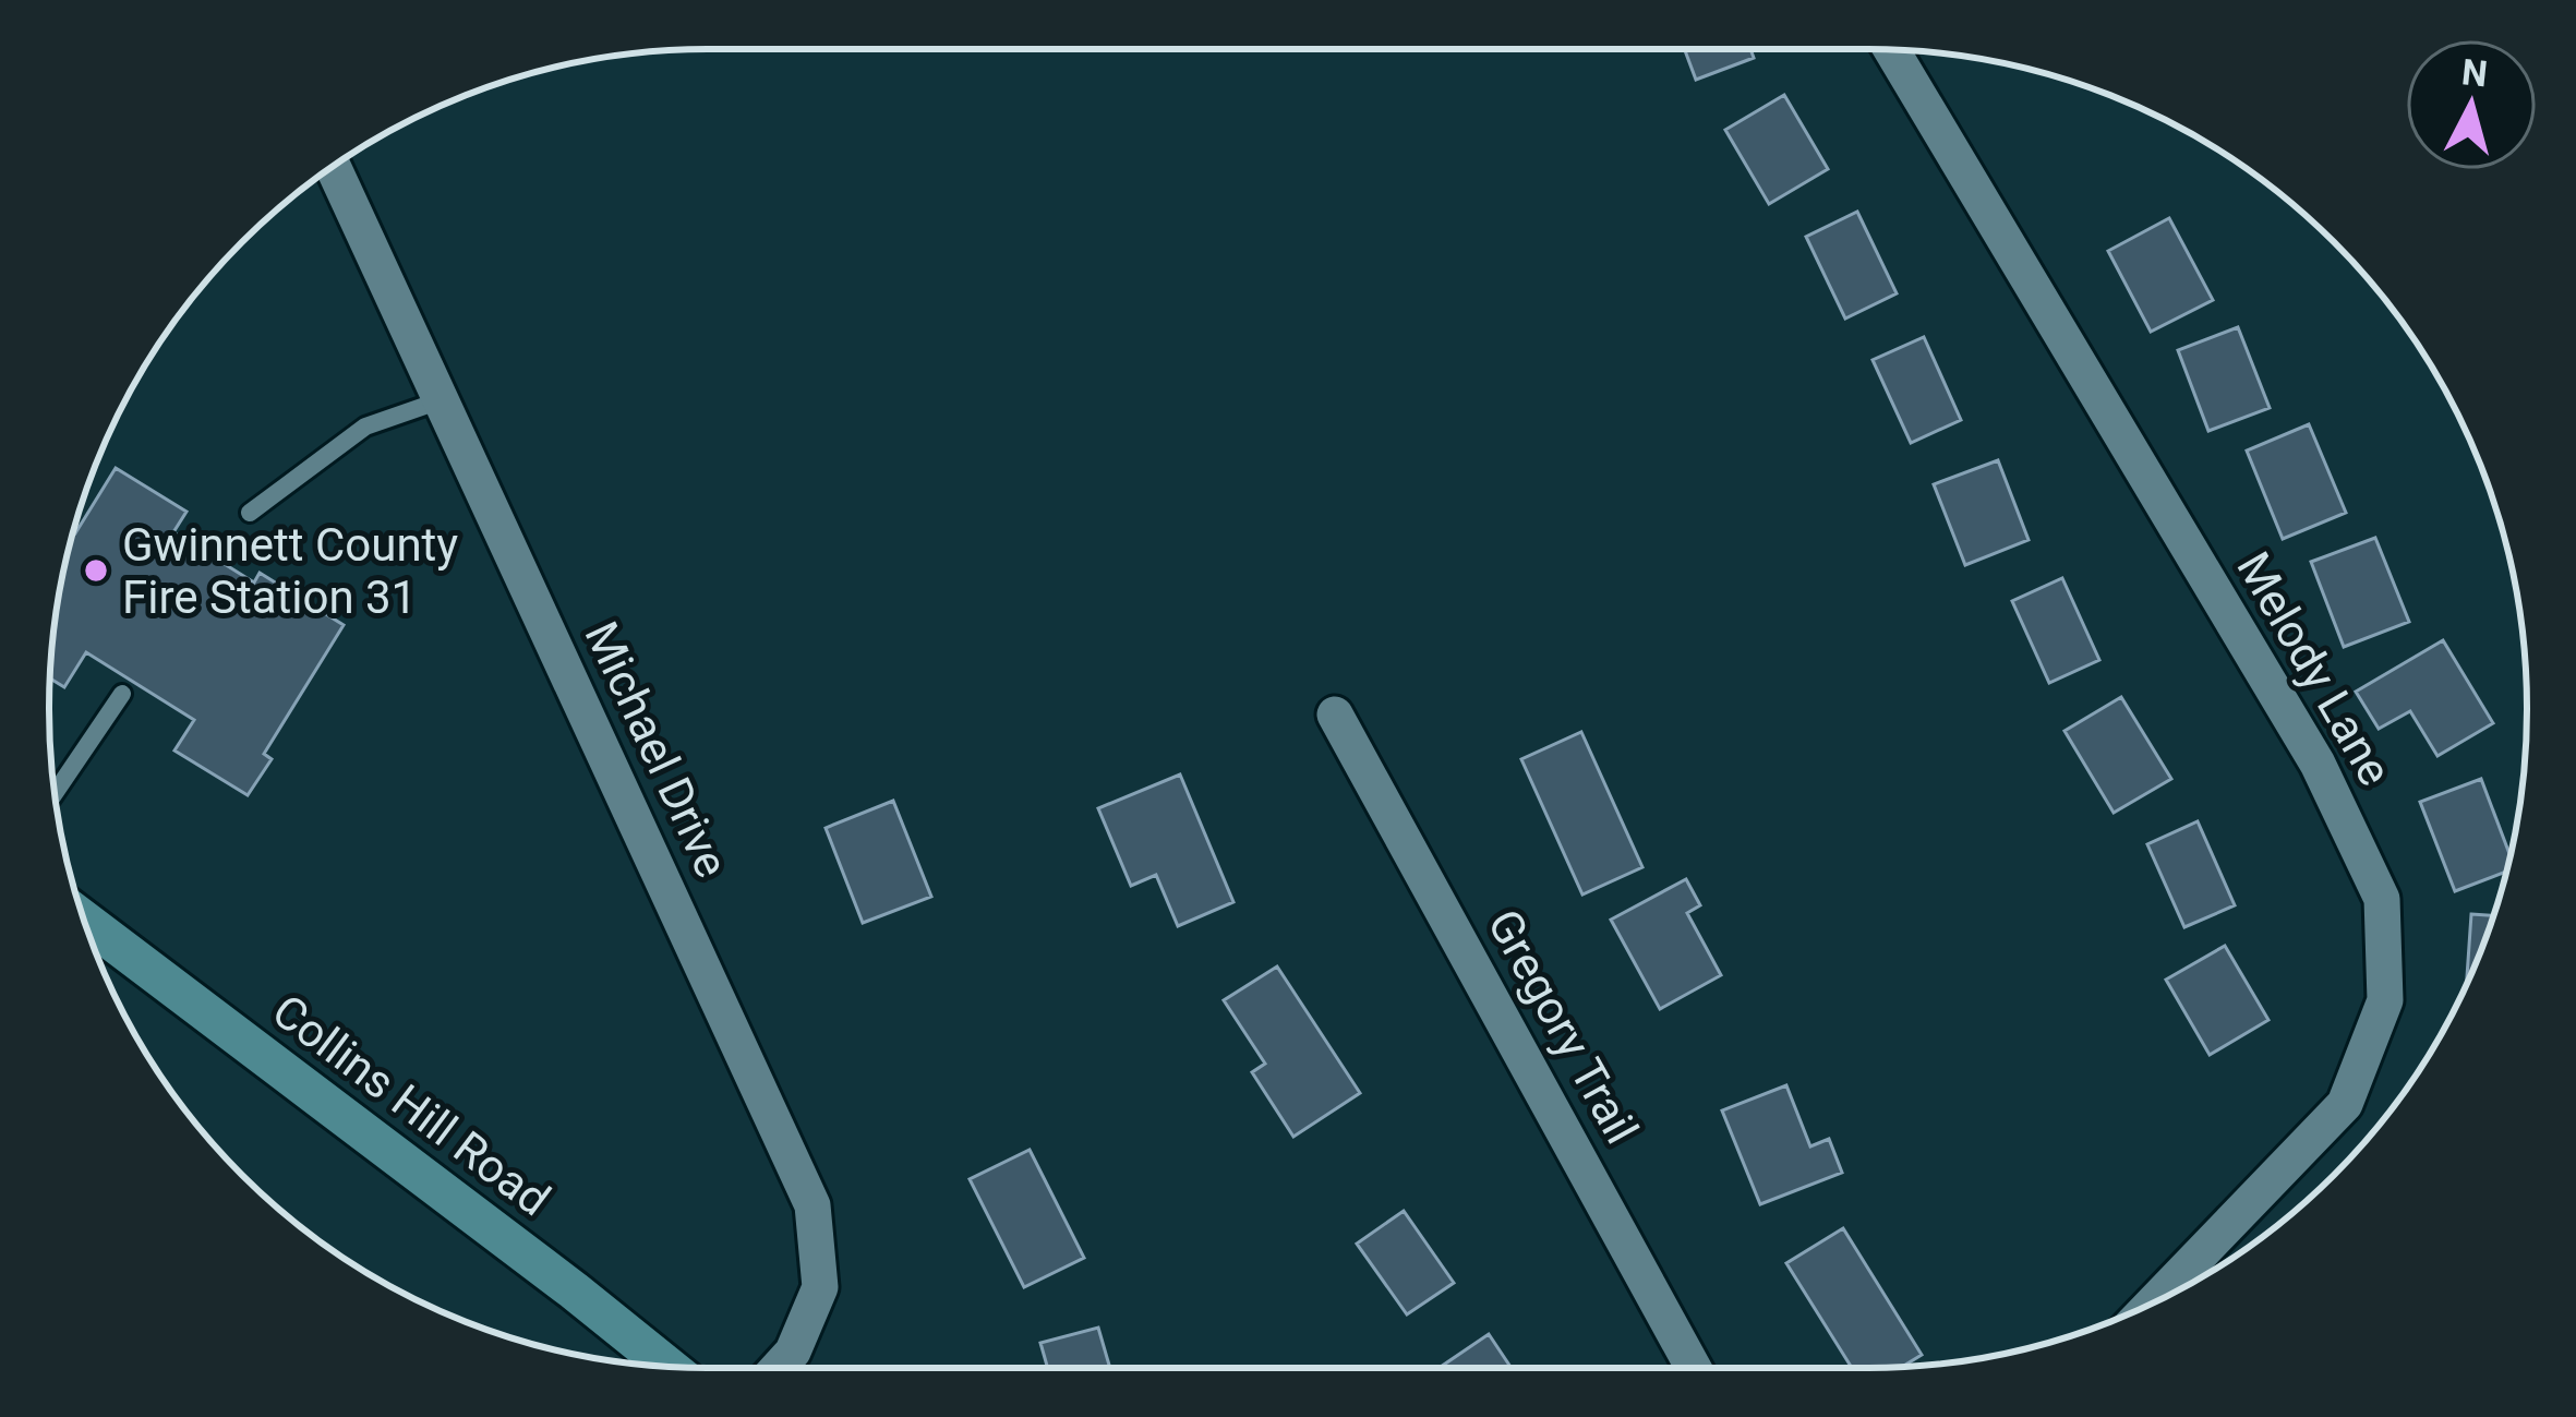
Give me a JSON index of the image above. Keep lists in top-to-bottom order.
{
  "streets": {
    "street": [
      "Melody Lane",
      "Michael Drive",
      "Gregory Trail",
      "Collins Hill Road"
    ]
  },
  "places": ["Gwinnett County Fire Station 31"],
  "north": "top"
}
